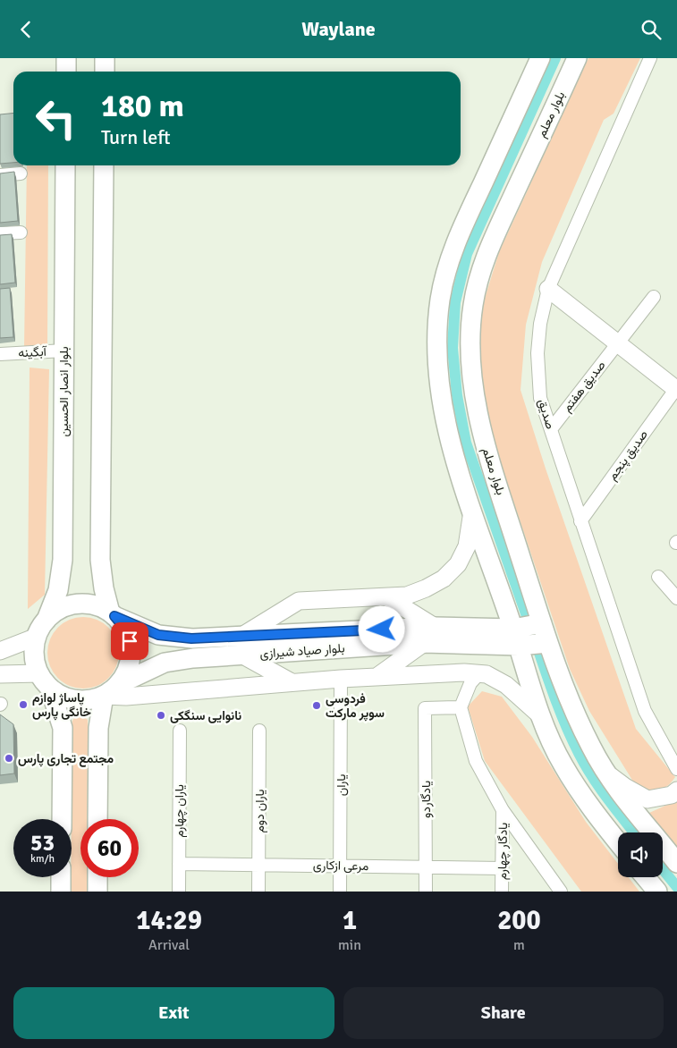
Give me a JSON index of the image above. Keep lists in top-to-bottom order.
{
  "streets": {
    "main road": ["بلوار معلم", "بلوار انصار الحسین", "بلوار صیاد شیرازی"],
    "street": [
      "آبگینه",
      "صدیق هفتم",
      "صدیق",
      "صدیق پنجم",
      "یاران",
      "یادگار‌دو",
      "یاران چهارم",
      "یاران دوم",
      "یادگار چهارم",
      "مرعی ازکاری"
    ]
  },
  "crossings": [
    ["آبگینه", "بلوار انصار الحسین"],
    ["صدیق هفتم", "صدیق"],
    ["بلوار انصار الحسین", "بلوار صیاد شیرازی"],
    ["صدیق", "صدیق پنجم"],
    ["یاران", "مرعی ازکاری"],
    ["یادگار‌دو", "مرعی ازکاری"],
    ["یاران چهارم", "مرعی ازکاری"],
    ["یاران دوم", "مرعی ازکاری"],
    ["یادگار چهارم", "مرعی ازکاری"]
  ],
  "places": [
    "پاساژ لوازم خانگی پارس",
    "فردوسی سوپر مارکت",
    "نانوایی سنگکی",
    "مجتمع تجاری پارس"
  ],
  "page": {
    "header": "Waylane",
    "turn": ["180 m", "Turn left"],
    "speed": "53 km/h",
    "limit": "60",
    "eta": [
      "14:29",
      "Arrival",
      "1",
      "min",
      "200",
      "m"
    ],
    "buttons": ["Exit", "Share"]
  }
}
